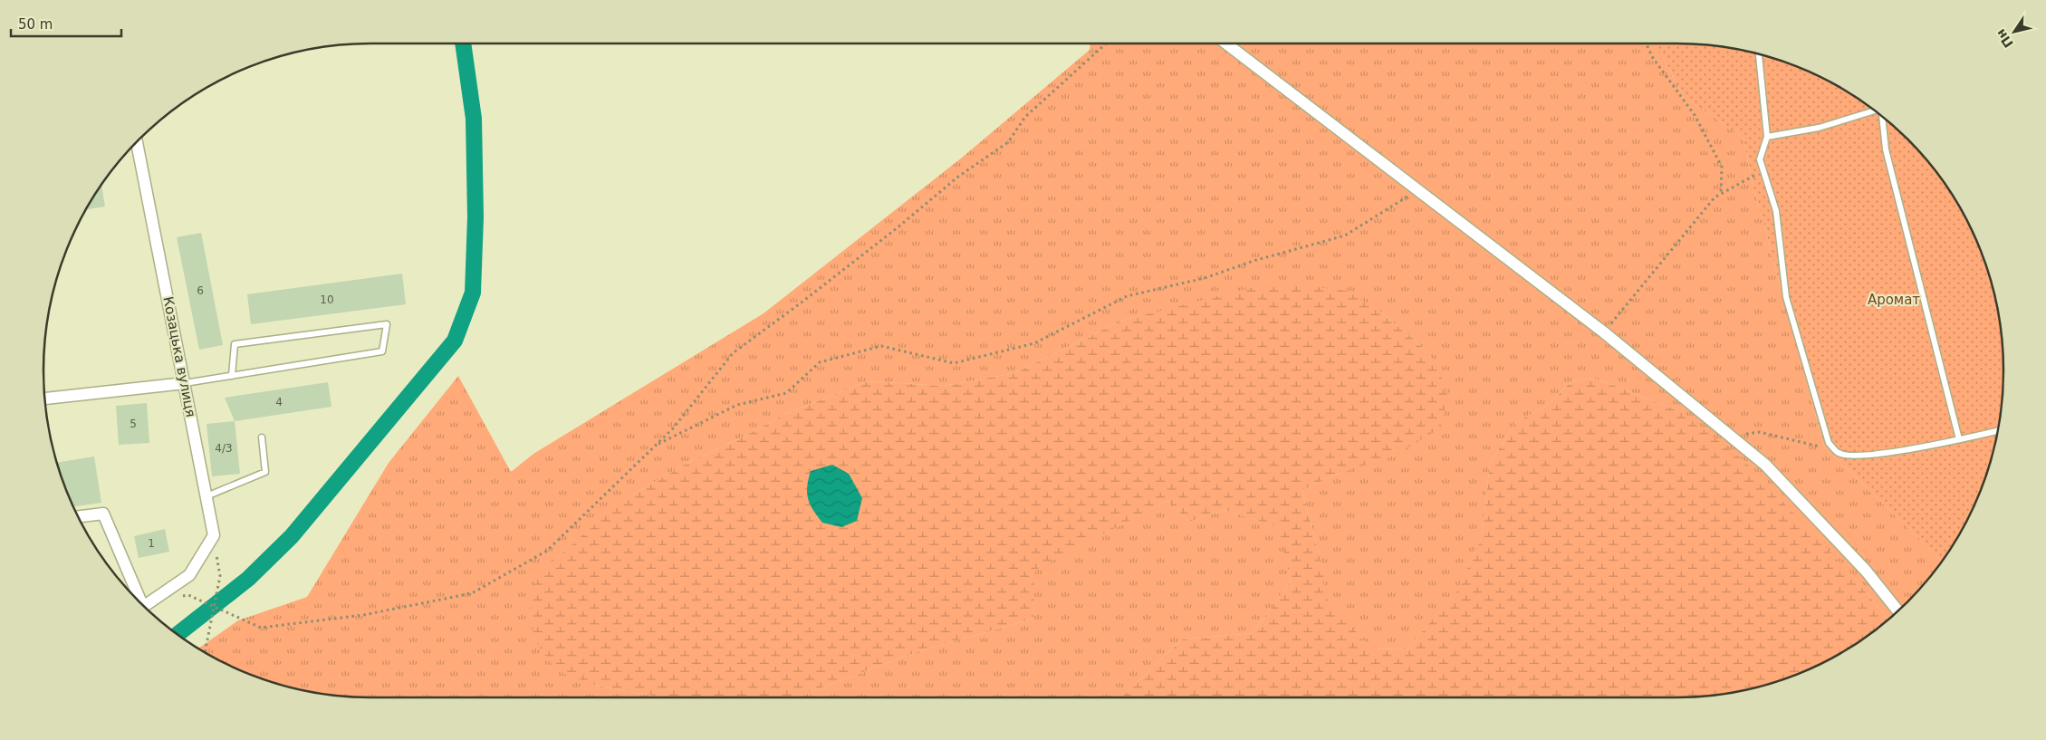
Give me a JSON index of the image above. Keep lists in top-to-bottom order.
{
  "streets": {
    "street": ["Козацька вулиця"]
  },
  "parks": ["Аромат"],
  "house_numbers": [
    "6",
    "10",
    "4",
    "5",
    "4/3",
    "1"
  ],
  "scale_bar": "50 m",
  "north": "bottom left"
}
